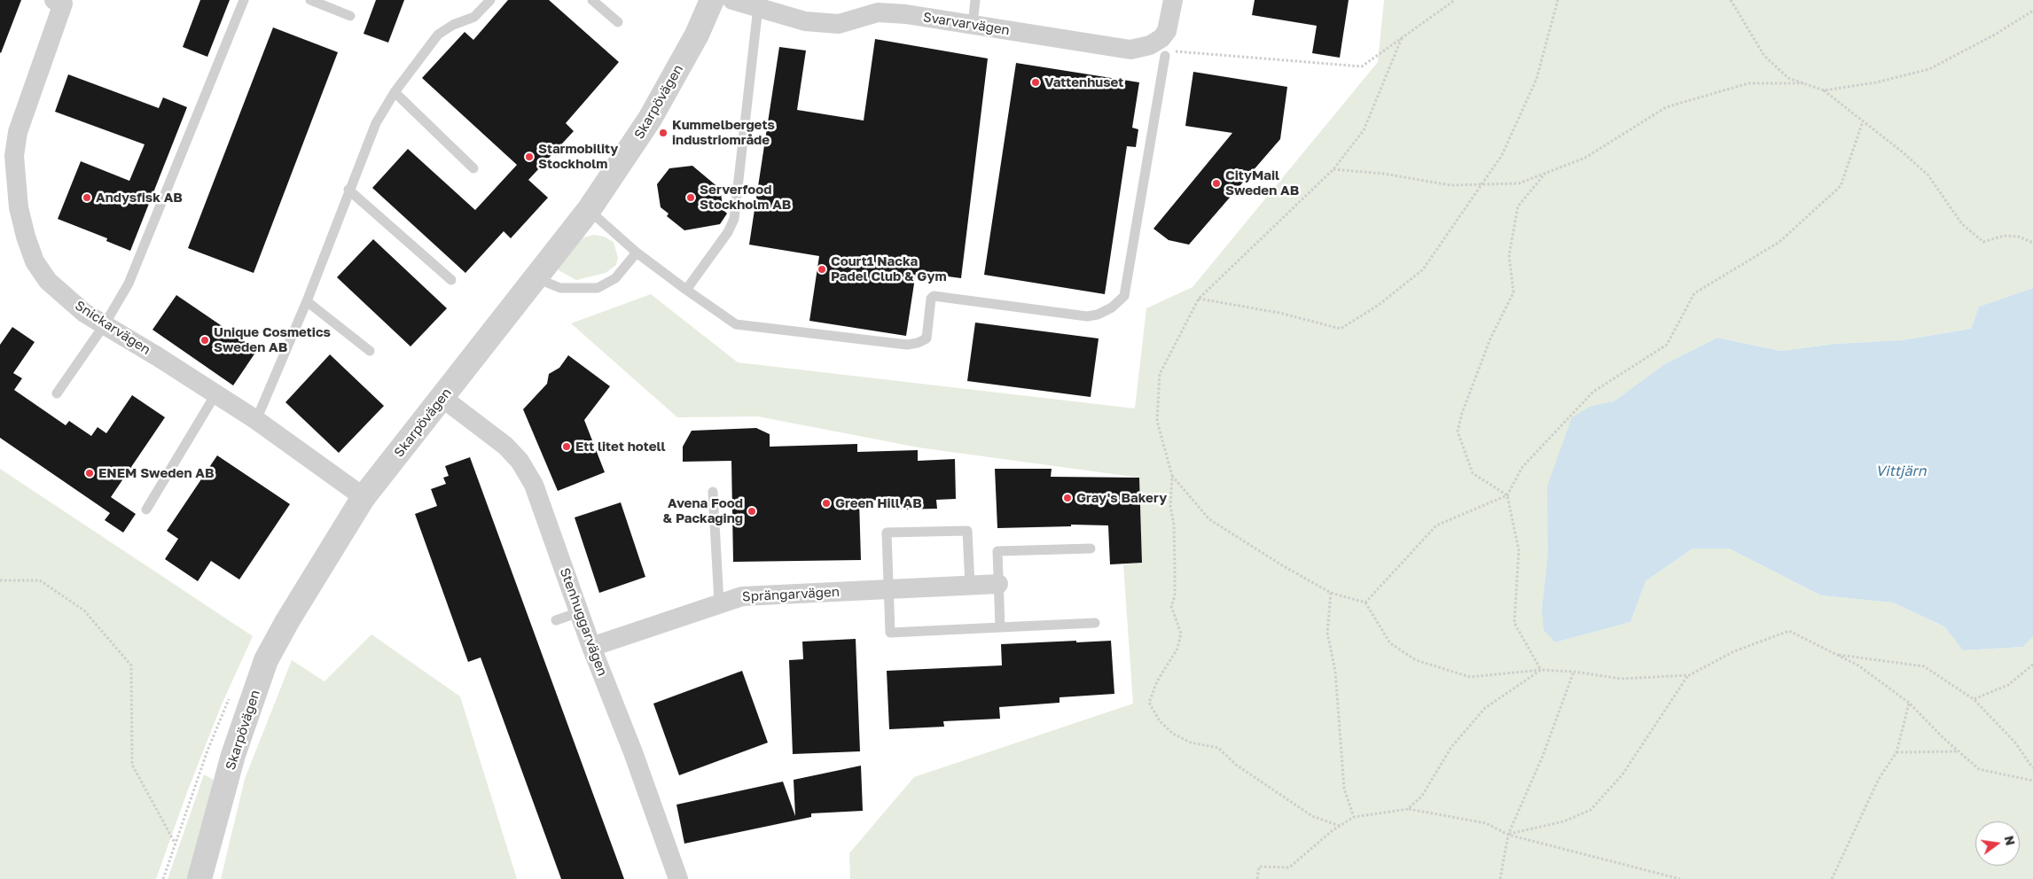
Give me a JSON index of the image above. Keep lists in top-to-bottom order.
{
  "streets": {
    "street": [
      "Svarvarvägen",
      "Skarpövägen",
      "Snickarvägen",
      "Sprängarvägen",
      "Stenhuggarvägen"
    ]
  },
  "crossings": [
    ["Skarpövägen", "Snickarvägen"],
    ["Skarpövägen", "Stenhuggarvägen"],
    ["Sprängarvägen", "Stenhuggarvägen"]
  ],
  "water": ["Vittjärn"],
  "places": [
    "Vattenhuset",
    "Kummelbergets industriområde",
    "Starmobility Stockholm",
    "CityMail Sweden AB",
    "Andysfisk AB",
    "Serverfood Stockholm AB",
    "Court1 Nacka Padel Club & Gym",
    "Unique Cosmetics Sweden AB",
    "Ett litet hotell",
    "ENEM Sweden AB",
    "Gray's Bakery",
    "Green Hill AB",
    "Avena Food & Packaging"
  ],
  "north": "right"
}
